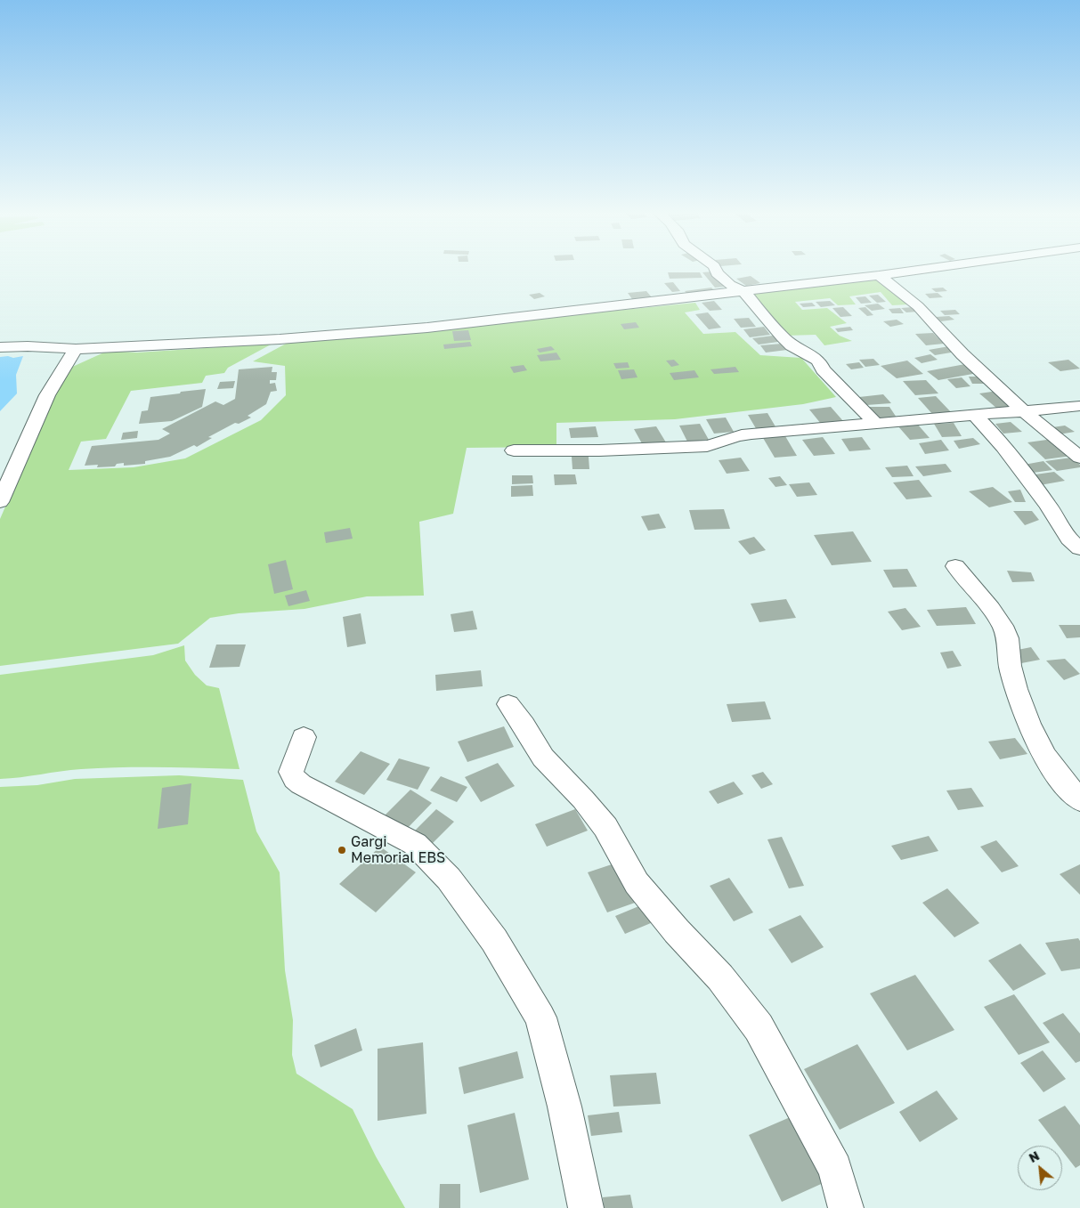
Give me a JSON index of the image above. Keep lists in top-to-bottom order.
{
  "places": ["Gargi Memorial EBS"],
  "north": "top left"
}
